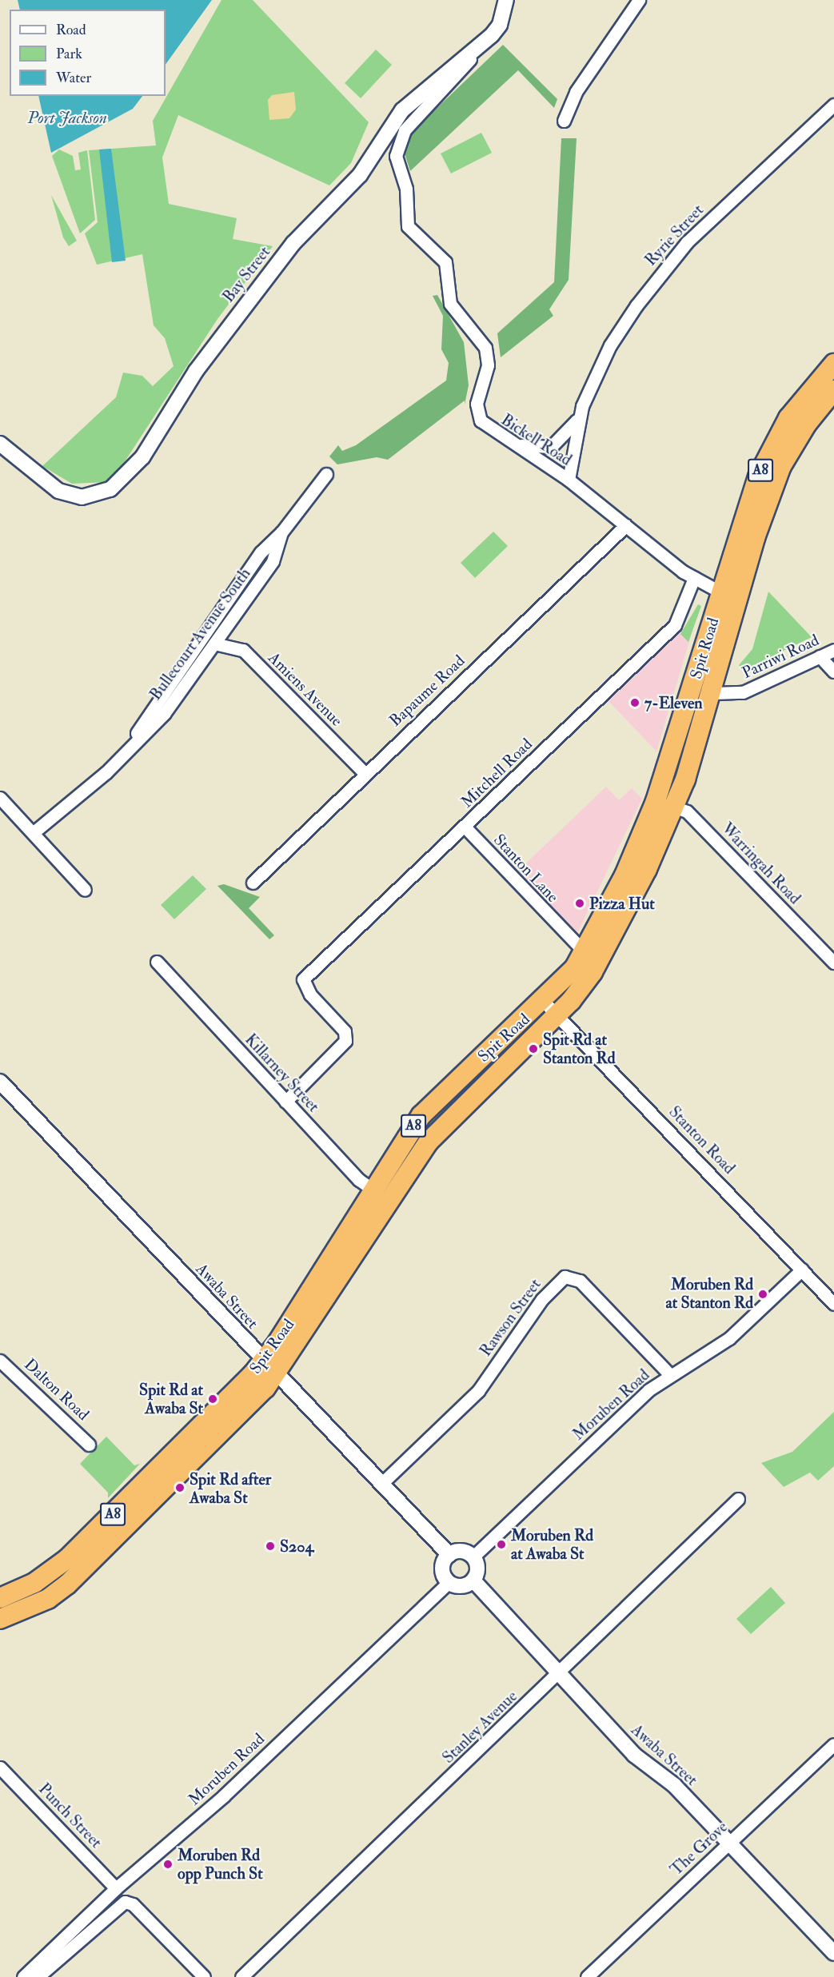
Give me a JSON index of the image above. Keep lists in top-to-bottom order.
{
  "streets": {
    "highway": ["A8", "Spit Road"],
    "street": [
      "Ryrie Street",
      "Bay Street",
      "Bickell Road",
      "Bullecourt Avenue South",
      "Parriwi Road",
      "Amiens Avenue",
      "Bapaume Road",
      "Mitchell Road",
      "Warringah Road",
      "Stanton Lane",
      "Killarney Street",
      "Stanton Road",
      "Awaba Street",
      "Rawson Street",
      "Dalton Road",
      "Moruben Road",
      "Stanley Avenue",
      "Punch Street",
      "The Grove"
    ]
  },
  "crossings": [
    ["Ryrie Street", "Bickell Road"],
    ["Bay Street", "Bickell Road"],
    ["Bickell Road", "Spit Road"],
    ["Bickell Road", "Bapaume Road"],
    ["Bickell Road", "Mitchell Road"],
    ["Bullecourt Avenue South", "Amiens Avenue"],
    ["Spit Road", "Parriwi Road"],
    ["Spit Road", "Warringah Road"],
    ["Spit Road", "Stanton Lane"],
    ["Spit Road", "Killarney Street"],
    ["Spit Road", "Stanton Road"],
    ["Spit Road", "Awaba Street"],
    ["Amiens Avenue", "Bapaume Road"],
    ["Mitchell Road", "Stanton Lane"],
    ["Mitchell Road", "Killarney Street"],
    ["Stanton Road", "Moruben Road"],
    ["Awaba Street", "Rawson Street"],
    ["Awaba Street", "Moruben Road"],
    ["Awaba Street", "Stanley Avenue"],
    ["Awaba Street", "The Grove"],
    ["Rawson Street", "Moruben Road"],
    ["Moruben Road", "Punch Street"]
  ],
  "water": ["Port Jackson"],
  "places": [
    "7-Eleven",
    "Pizza Hut",
    "Spit Rd at Stanton Rd",
    "Moruben Rd at Stanton Rd",
    "Spit Rd at Awaba St",
    "Spit Rd after Awaba St",
    "Moruben Rd at Awaba St",
    "S204",
    "Moruben Rd opp Punch St"
  ],
  "legend": ["Road", "Park", "Water"]
}
